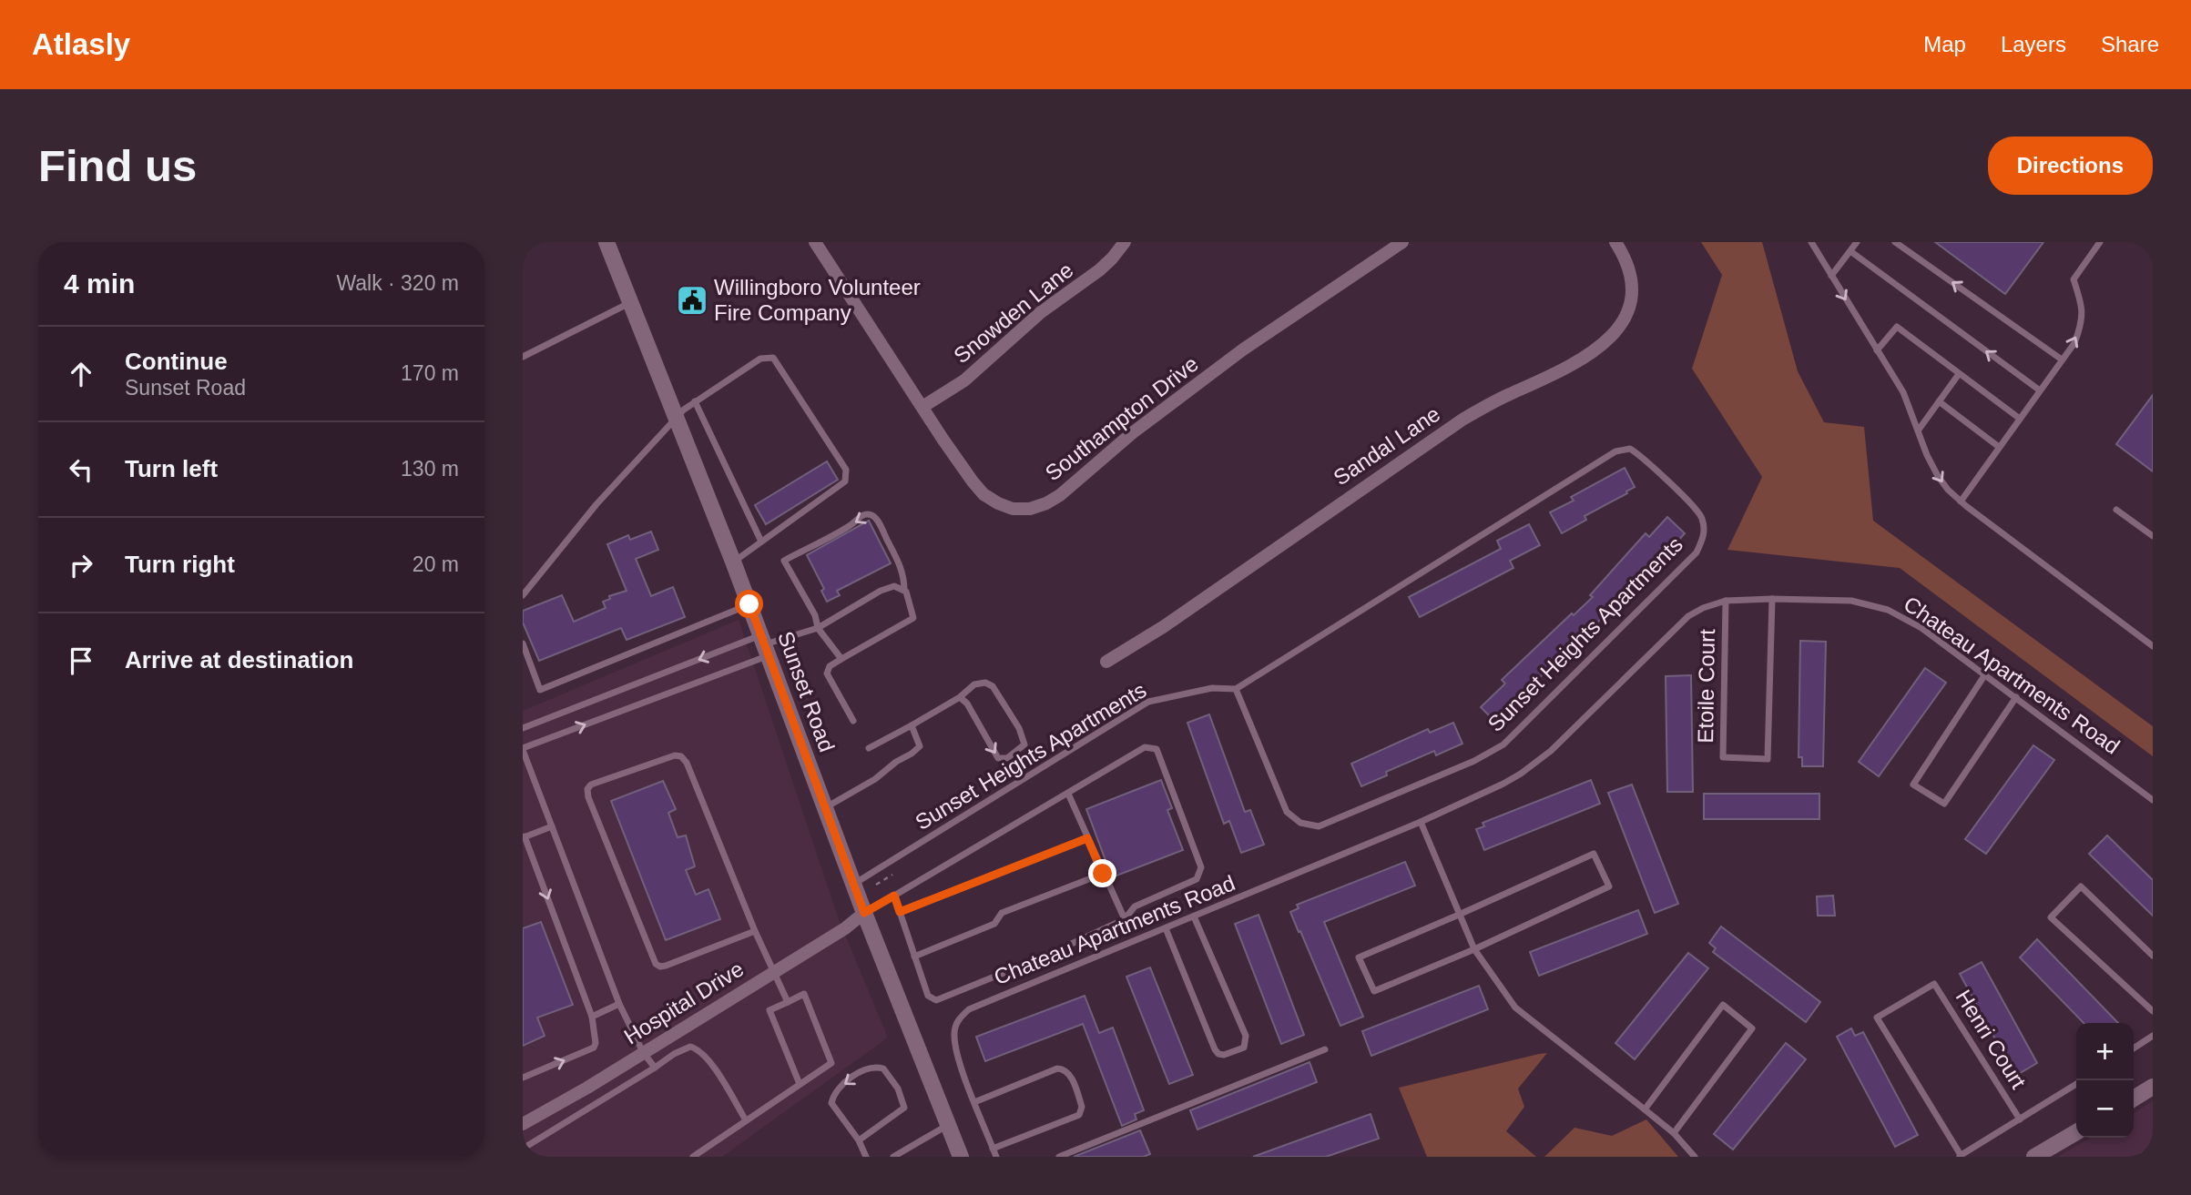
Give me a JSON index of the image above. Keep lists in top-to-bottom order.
{
  "streets": {
    "street": [
      "Snowden Lane",
      "Southampton Drive",
      "Sandal Lane",
      "Sunset Road",
      "Hospital Drive"
    ],
    "lane": [
      "Sunset Heights Apartments",
      "Chateau Apartments Road",
      "Etoile Court",
      "Henri Court"
    ]
  },
  "crossings": [
    ["Snowden Lane", "Southampton Drive"],
    ["Sunset Heights Apartments", "Sunset Road"],
    ["Chateau Apartments Road", "Etoile Court"],
    ["Sunset Road", "Hospital Drive"]
  ],
  "places": {
    "public building": ["Willingboro Volunteer Fire Company"]
  },
  "page": {
    "header": "Atlasly",
    "nav": ["Map", "Layers", "Share"],
    "buttons": "Directions",
    "title": "Find us",
    "heading": ["4 min", "Walk · 320 m"],
    "list": [
      ["Continue", "Sunset Road", "170 m"],
      ["Turn left", "130 m"],
      ["Turn right", "20 m"],
      "Arrive at destination"
    ],
    "map_buttons": ["+", "−"]
  }
}
